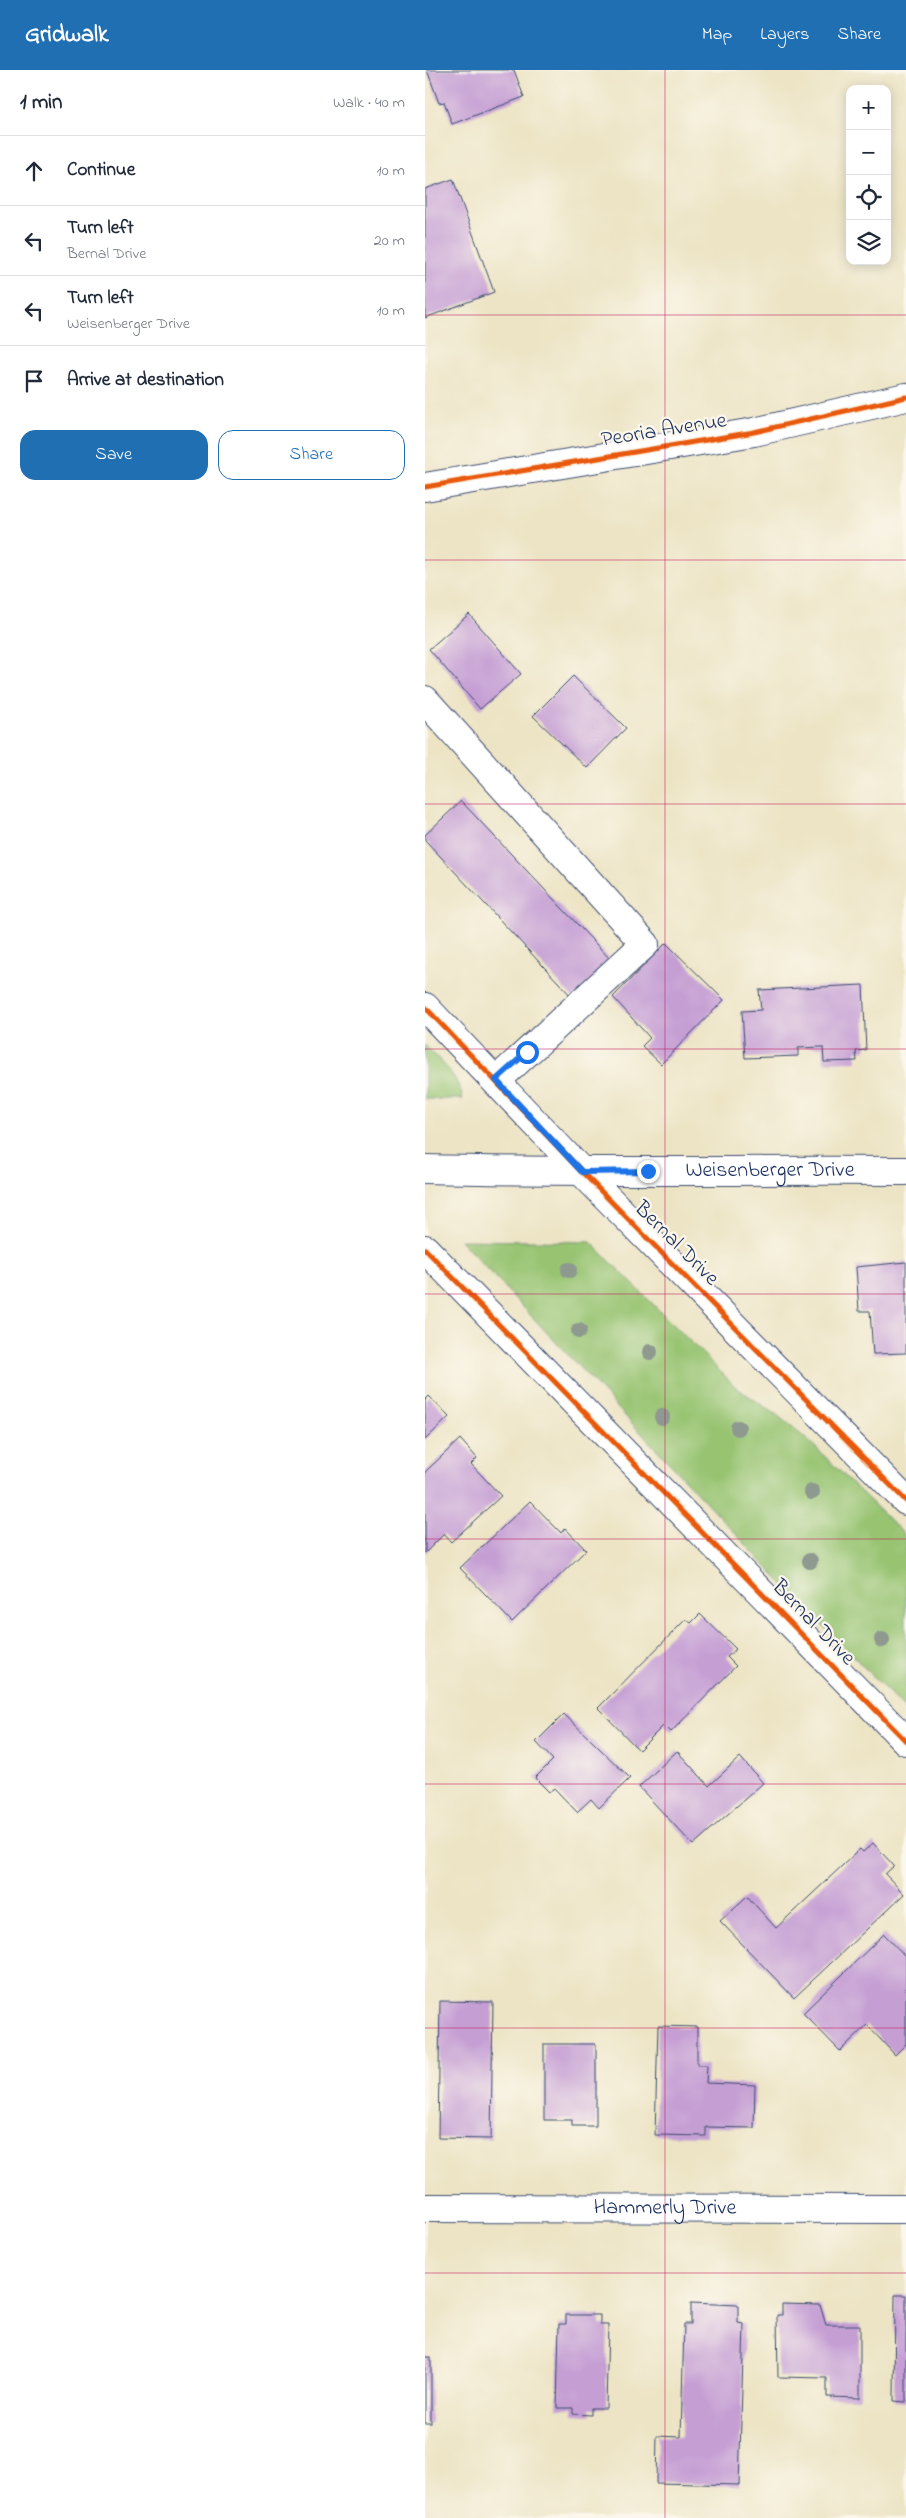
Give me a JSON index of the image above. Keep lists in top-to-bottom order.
{
  "streets": {
    "street": [
      "Peoria Avenue",
      "Weisenberger Drive",
      "Bernal Drive",
      "Hammerly Drive"
    ]
  },
  "crossings": [
    ["Weisenberger Drive", "Bernal Drive"]
  ],
  "page": {
    "header": "Gridwalk",
    "nav": ["Map", "Layers", "Share"],
    "heading": ["1 min", "Walk · 40 m"],
    "map_buttons": ["+", "−"],
    "list": [
      ["Continue", "10 m"],
      ["Turn left", "Bernal Drive", "20 m"],
      ["Turn left", "Weisenberger Drive", "10 m"],
      "Arrive at destination"
    ],
    "buttons": ["Save", "Share"]
  }
}
